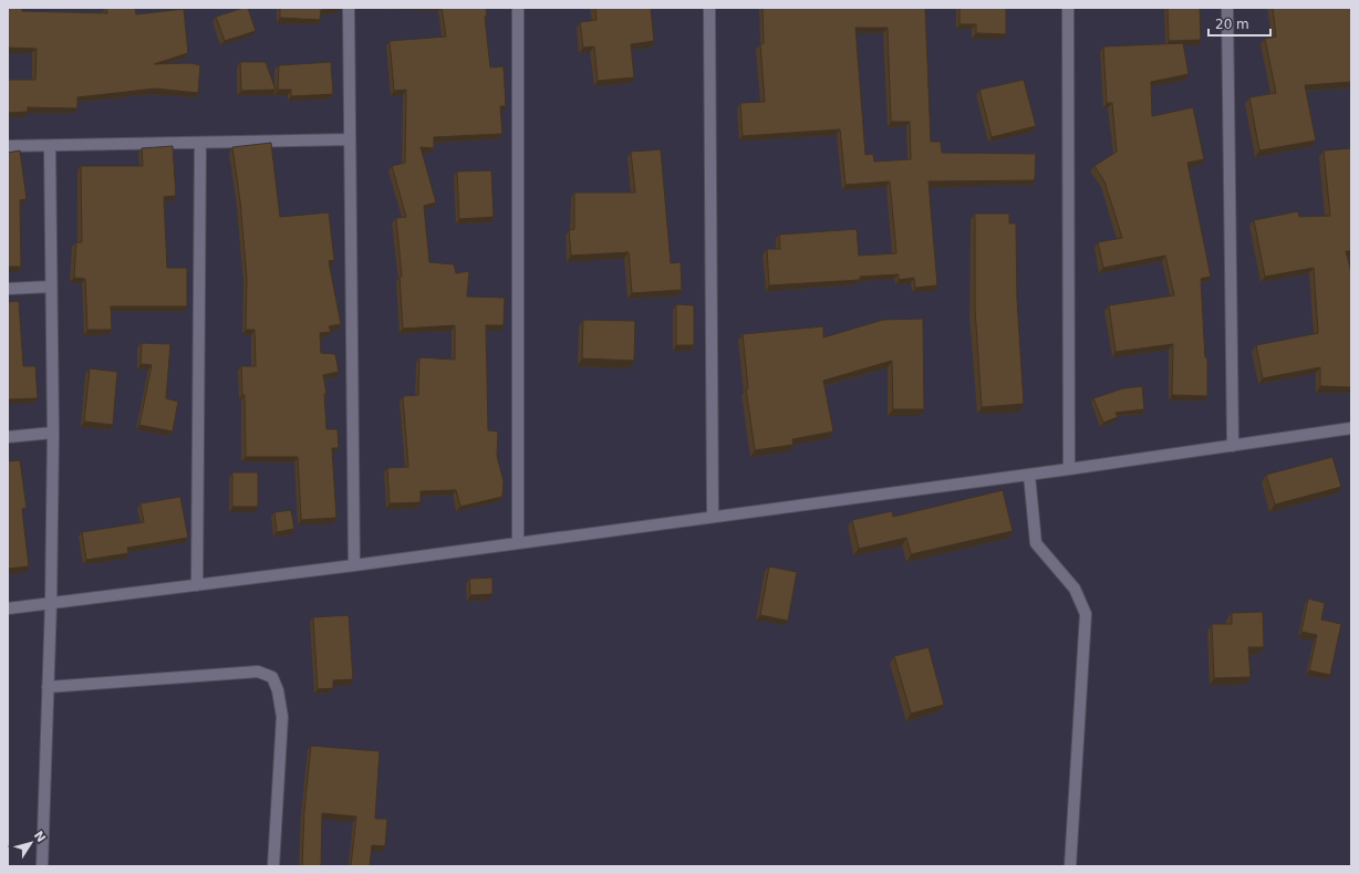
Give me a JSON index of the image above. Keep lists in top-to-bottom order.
{
  "scale_bar": "20 m",
  "north": "top right"
}
